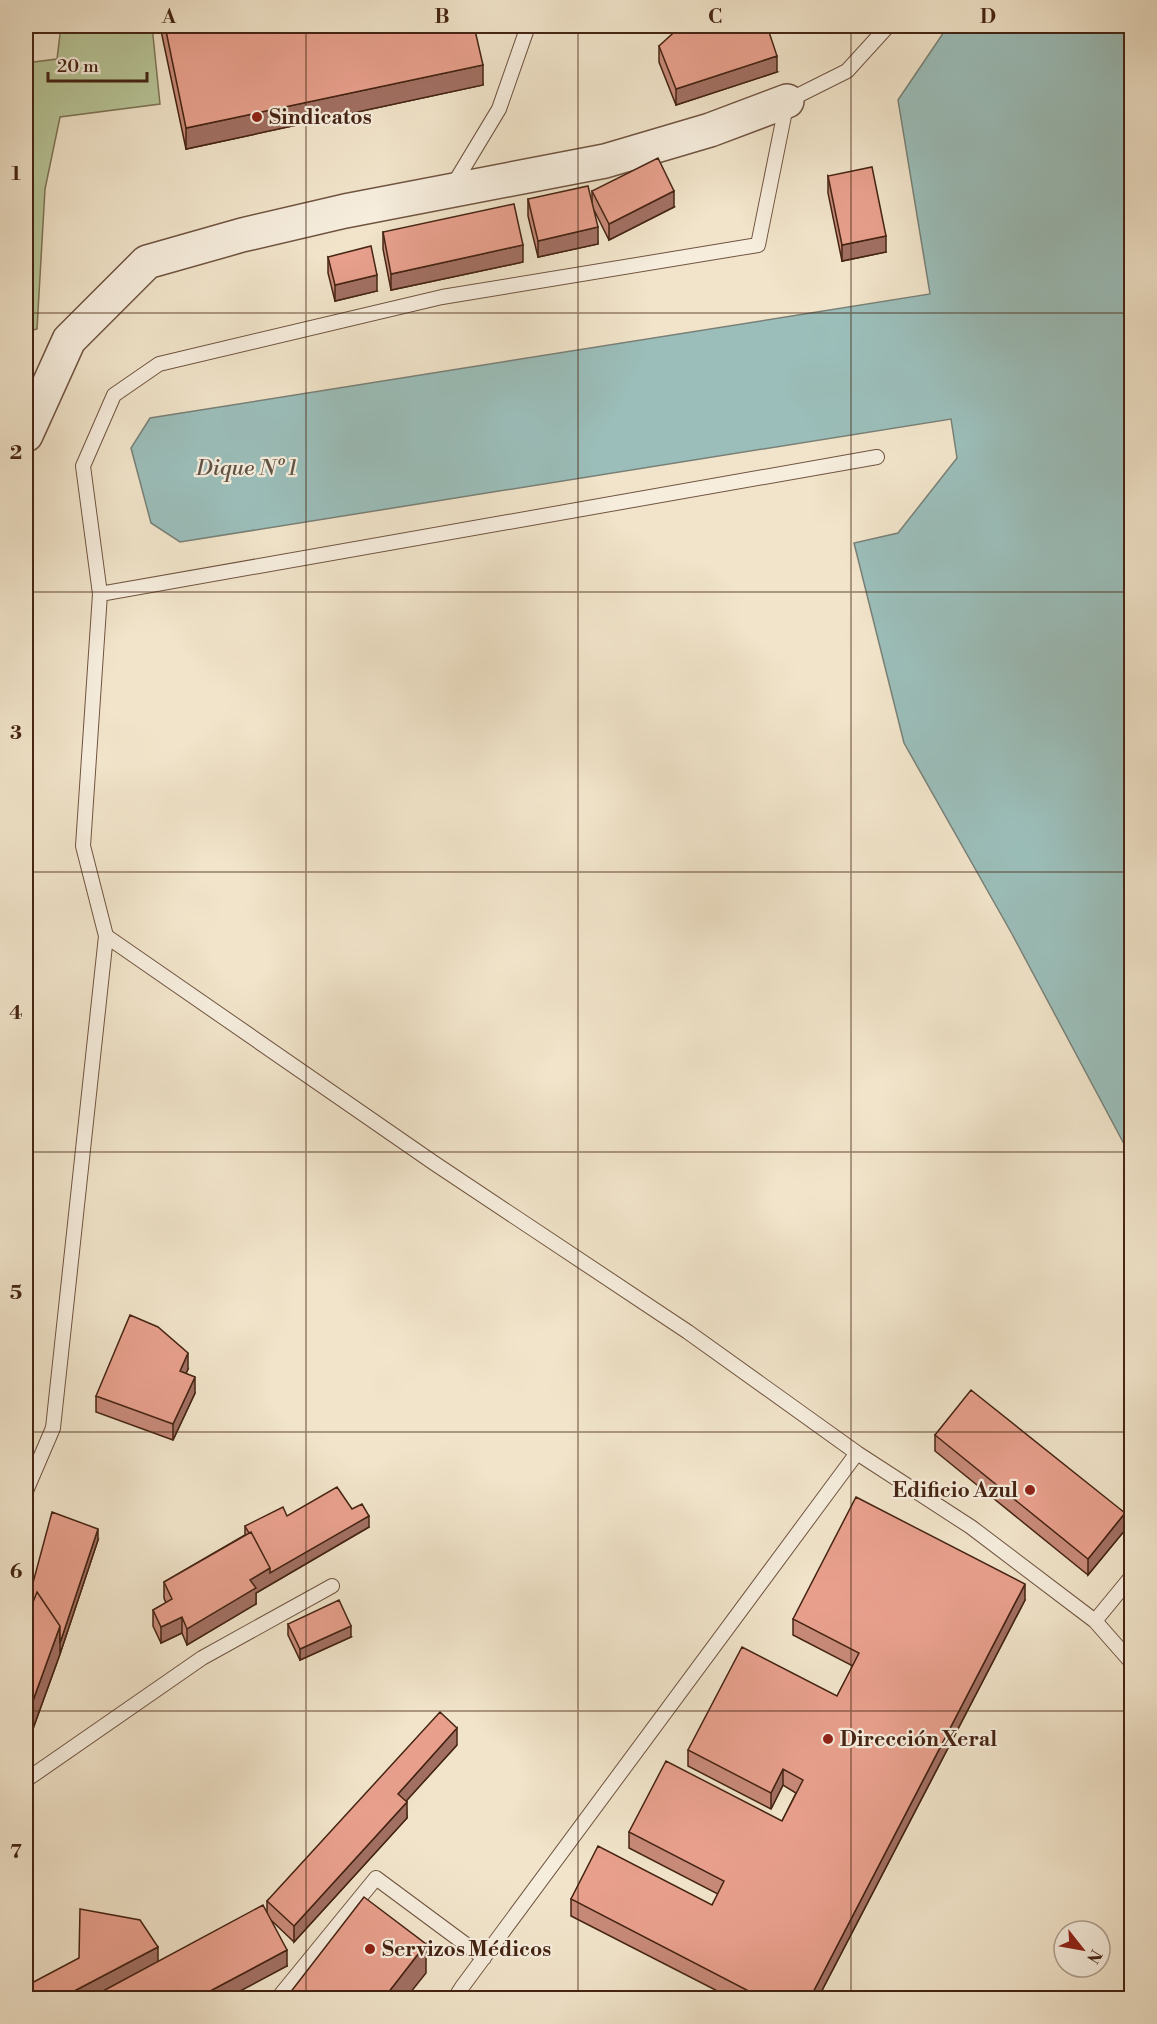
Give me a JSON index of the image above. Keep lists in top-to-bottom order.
{
  "water": ["Dique Nº 1"],
  "places": [
    "Sindicatos",
    "Edificio Azul",
    "Dirección Xeral",
    "Servizos Médicos"
  ],
  "scale_bar": "20 m",
  "north": "bottom right",
  "grid": {
    "columns": [
      "A",
      "B",
      "C",
      "D"
    ],
    "rows": [
      "1",
      "2",
      "3",
      "4",
      "5",
      "6",
      "7"
    ]
  }
}
